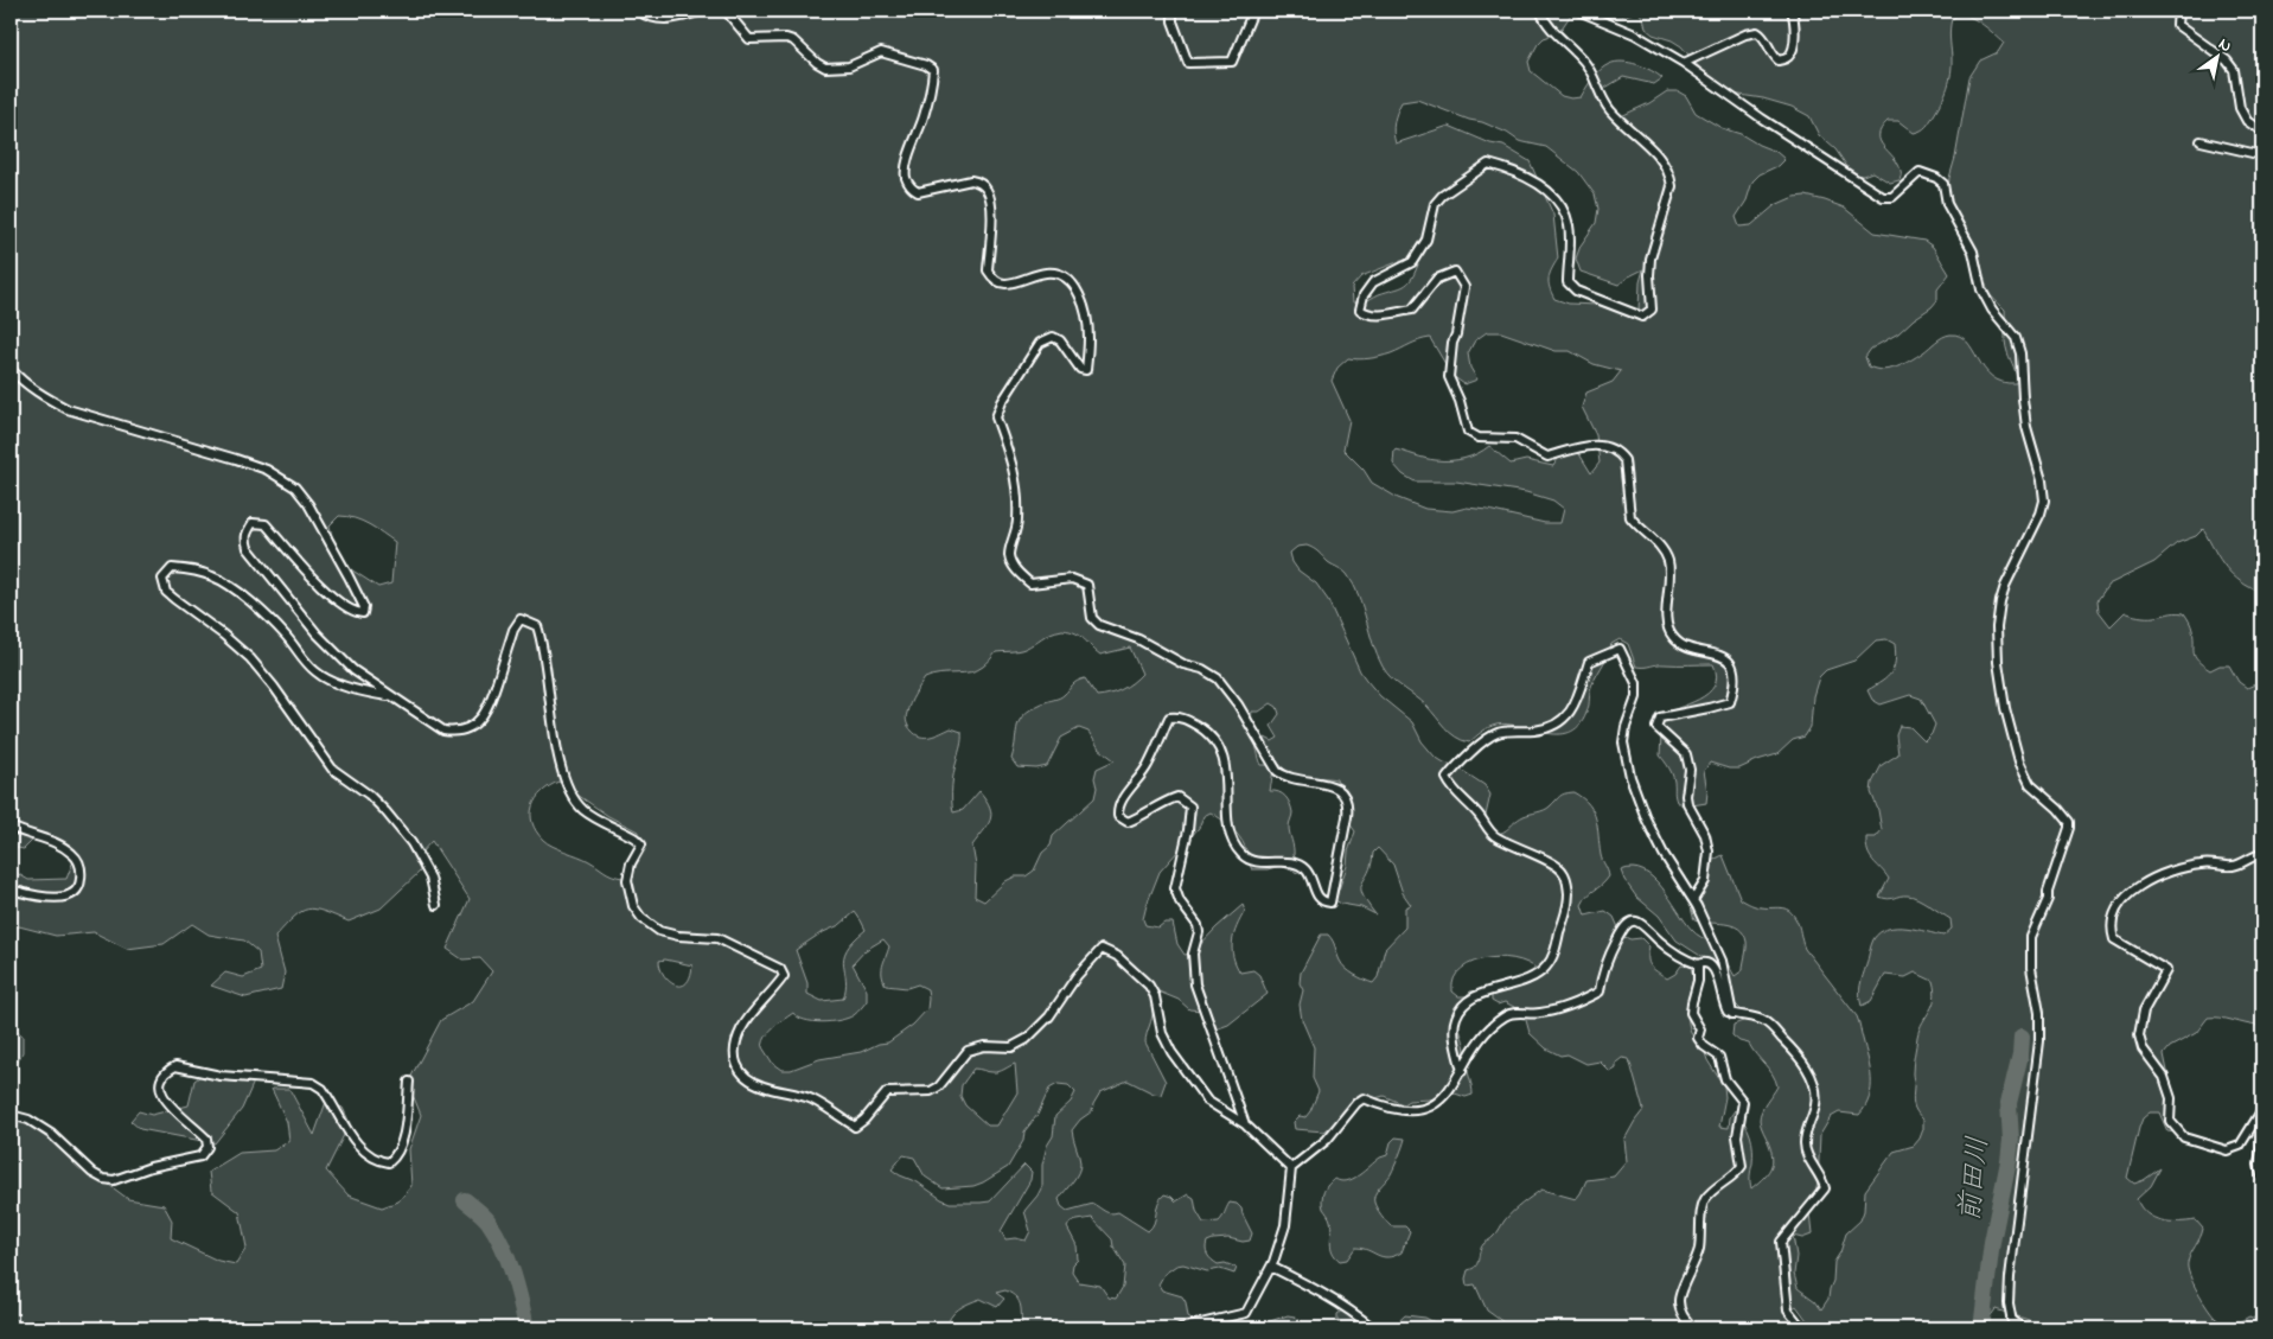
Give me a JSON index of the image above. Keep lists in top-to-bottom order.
{
  "water": ["前田川"],
  "north": "top right"
}
